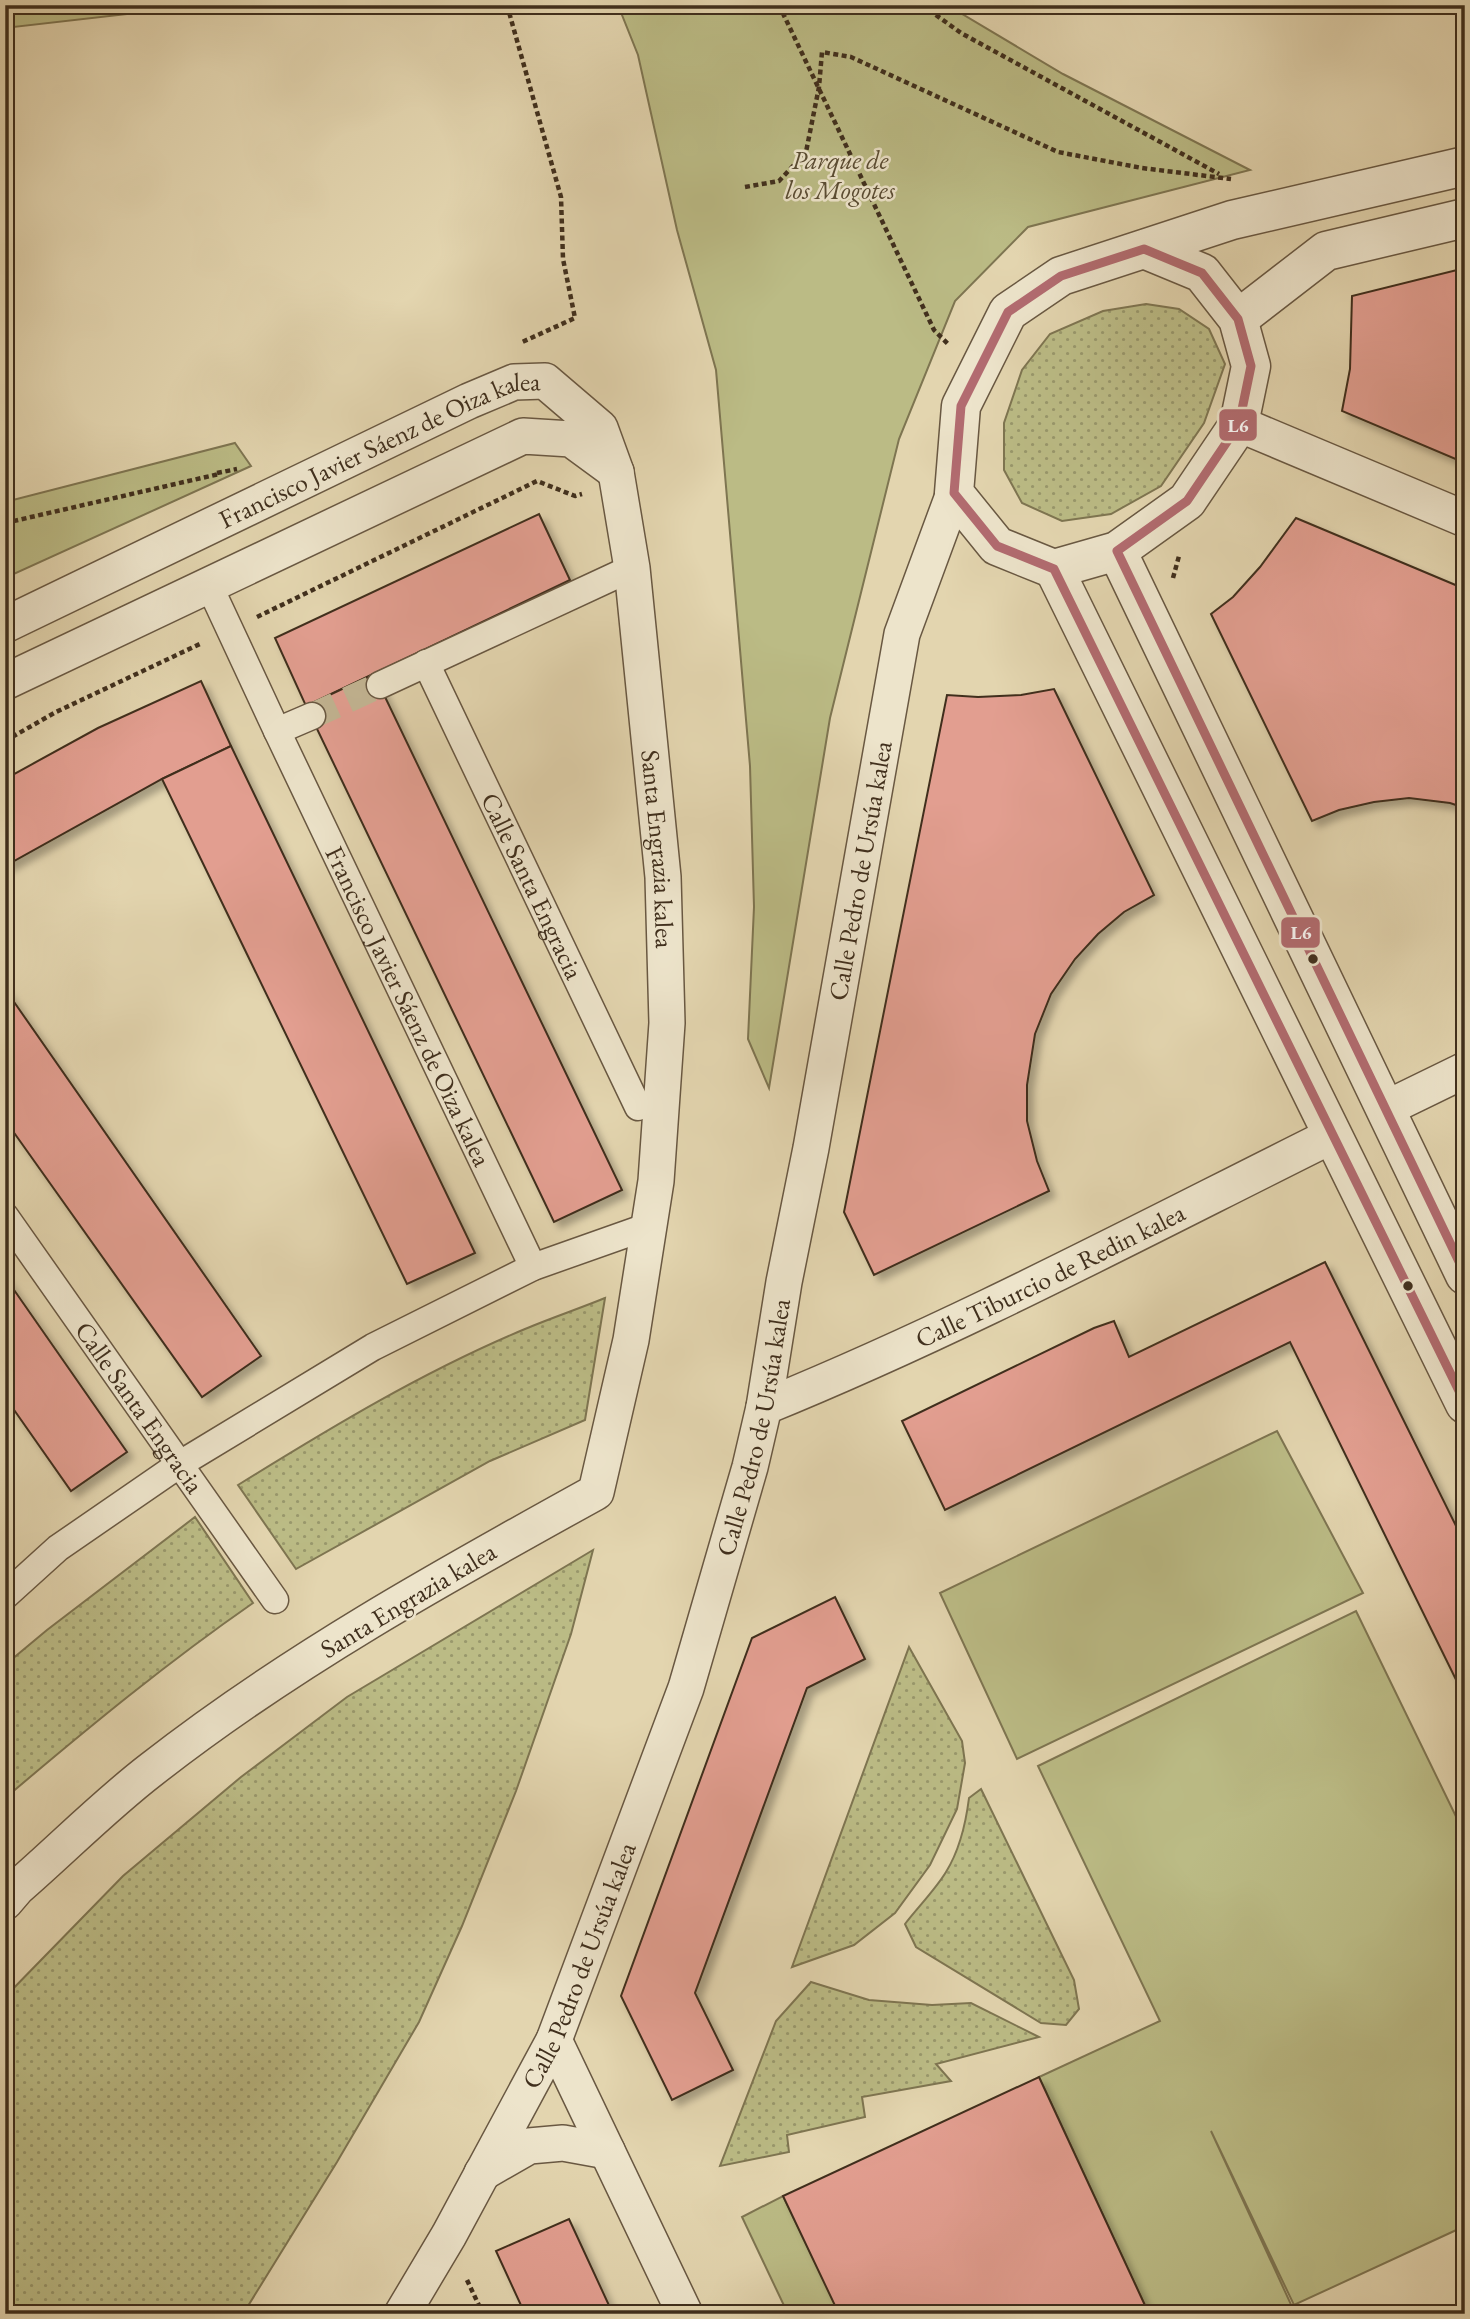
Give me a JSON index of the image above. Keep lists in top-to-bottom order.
{
  "streets": {
    "street": [
      "Francisco Javier Sáenz de Oiza kalea",
      "Santa Engrazia kalea",
      "Calle Pedro de Ursúa kalea",
      "Calle Santa Engracia",
      "Calle Tiburcio de Redin kalea"
    ]
  },
  "crossings": [
    ["Francisco Javier Sáenz de Oiza kalea", "Santa Engrazia kalea"],
    ["Calle Pedro de Ursúa kalea", "Calle Tiburcio de Redin kalea"]
  ],
  "parks": ["Parque de los Mogotes"],
  "lines": ["transit line L6"]
}
